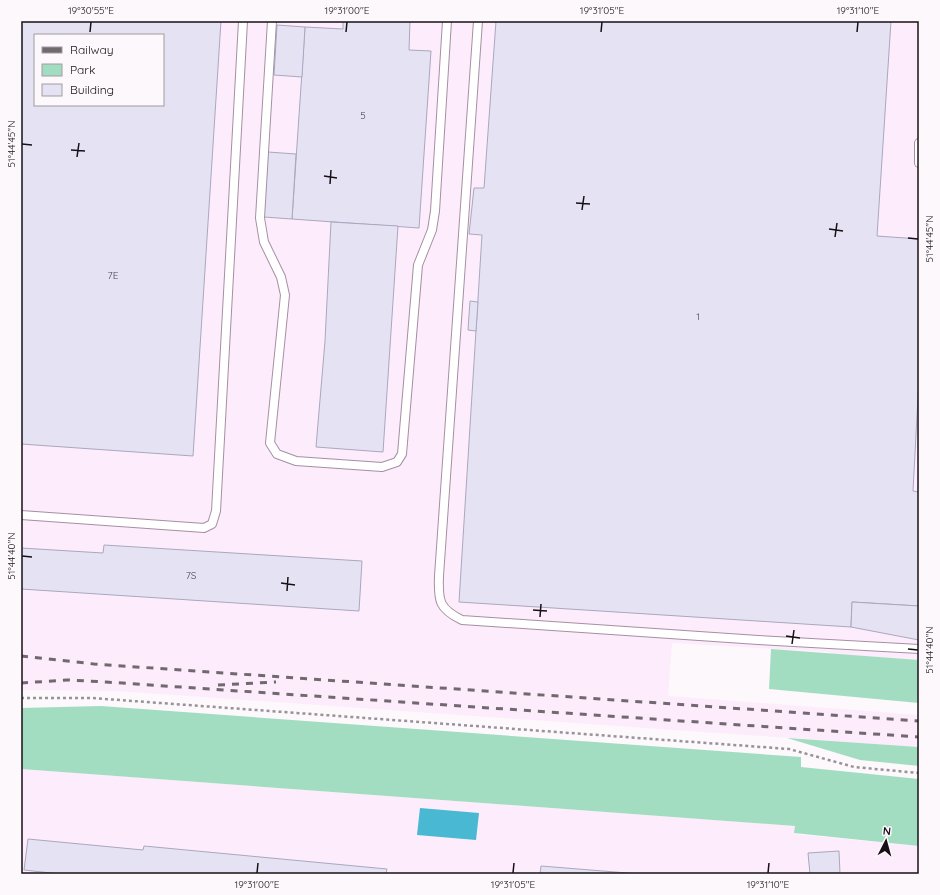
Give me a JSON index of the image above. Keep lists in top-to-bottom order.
{
  "house_numbers": [
    "5",
    "7E",
    "1",
    "7S"
  ],
  "legend": ["Railway", "Park", "Building"],
  "north": "top",
  "coordinates": [
    "19°30'55\"E",
    "19°31'00\"E",
    "19°31'05\"E",
    "19°31'10\"E",
    "51°44'45\"N",
    "51°44'40\"N"
  ]
}
